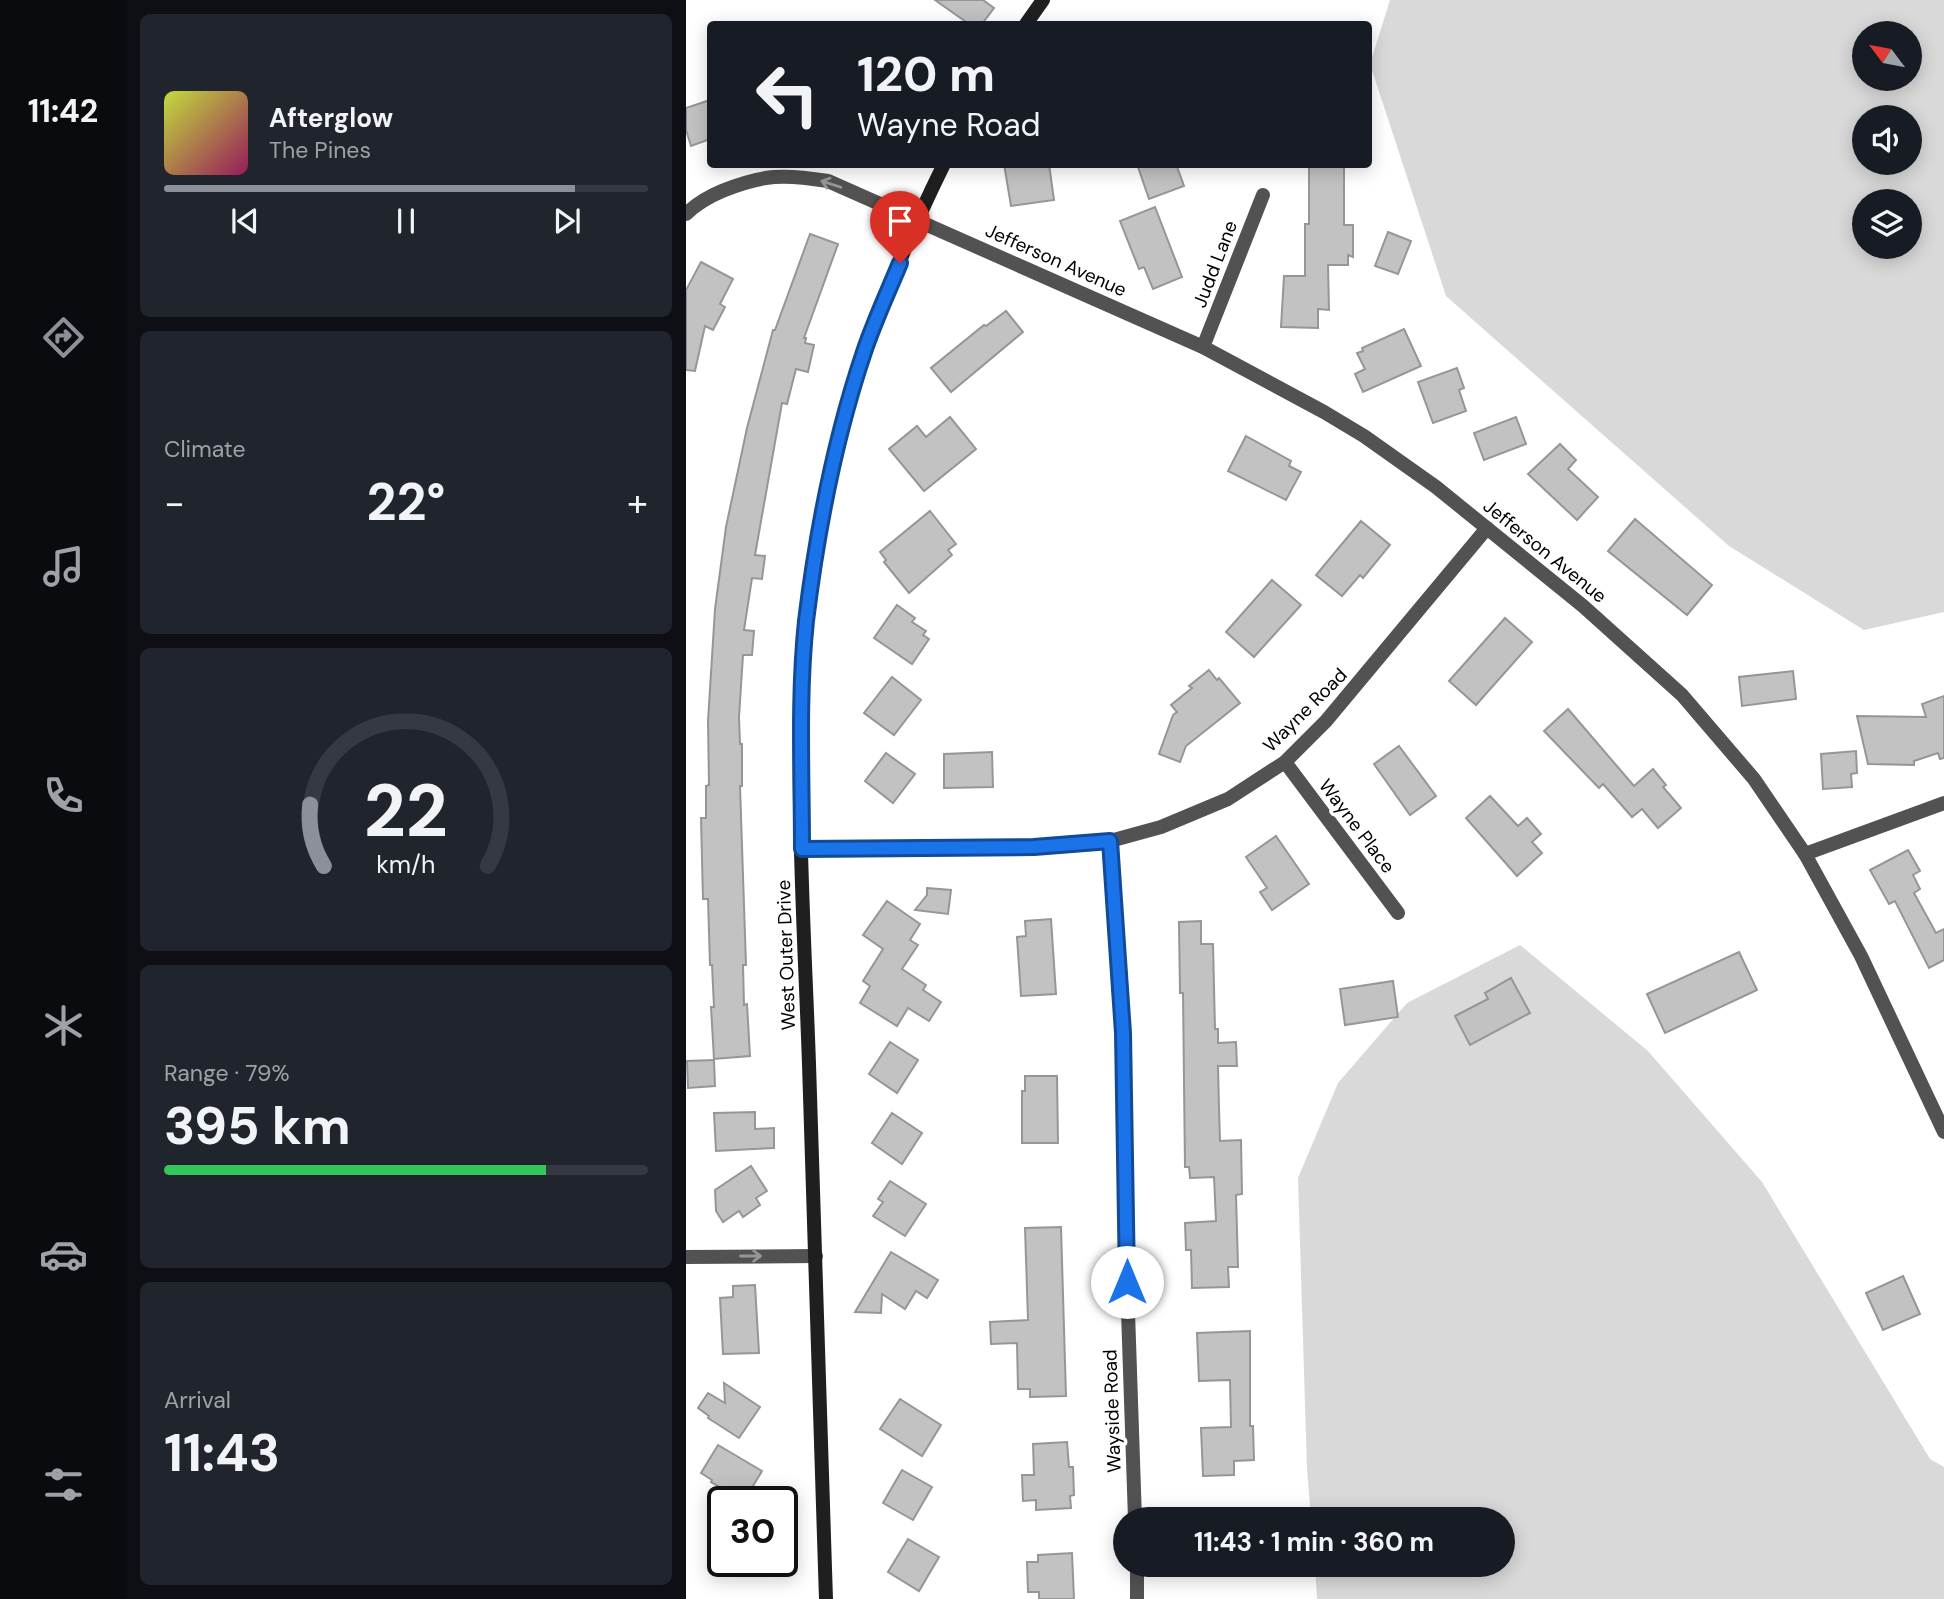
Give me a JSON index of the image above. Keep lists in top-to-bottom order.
{
  "streets": {
    "street": [
      "Jefferson Avenue",
      "Judd Lane",
      "Wayne Road",
      "Wayne Place",
      "West Outer Drive",
      "Wayside Road"
    ]
  },
  "crossings": [
    ["Jefferson Avenue", "Judd Lane"],
    ["Jefferson Avenue", "Wayne Road"],
    ["Jefferson Avenue", "West Outer Drive"],
    ["Wayne Road", "Wayne Place"],
    ["Wayne Road", "West Outer Drive"],
    ["Wayne Road", "Wayside Road"]
  ],
  "north": "top left",
  "page": {
    "tabs": "11:42",
    "turn": ["120 m", "Wayne Road"],
    "song": ["Afterglow", "The Pines"],
    "tile": [
      "Climate",
      ["Range · 79%", "395 km"],
      ["Arrival", "11:43"]
    ],
    "heat": ["−", "22°", "+"],
    "limit": "30",
    "trip": "11:43 · 1 min · 360 m",
    "gauge": ["22", "km/h"]
  }
}
